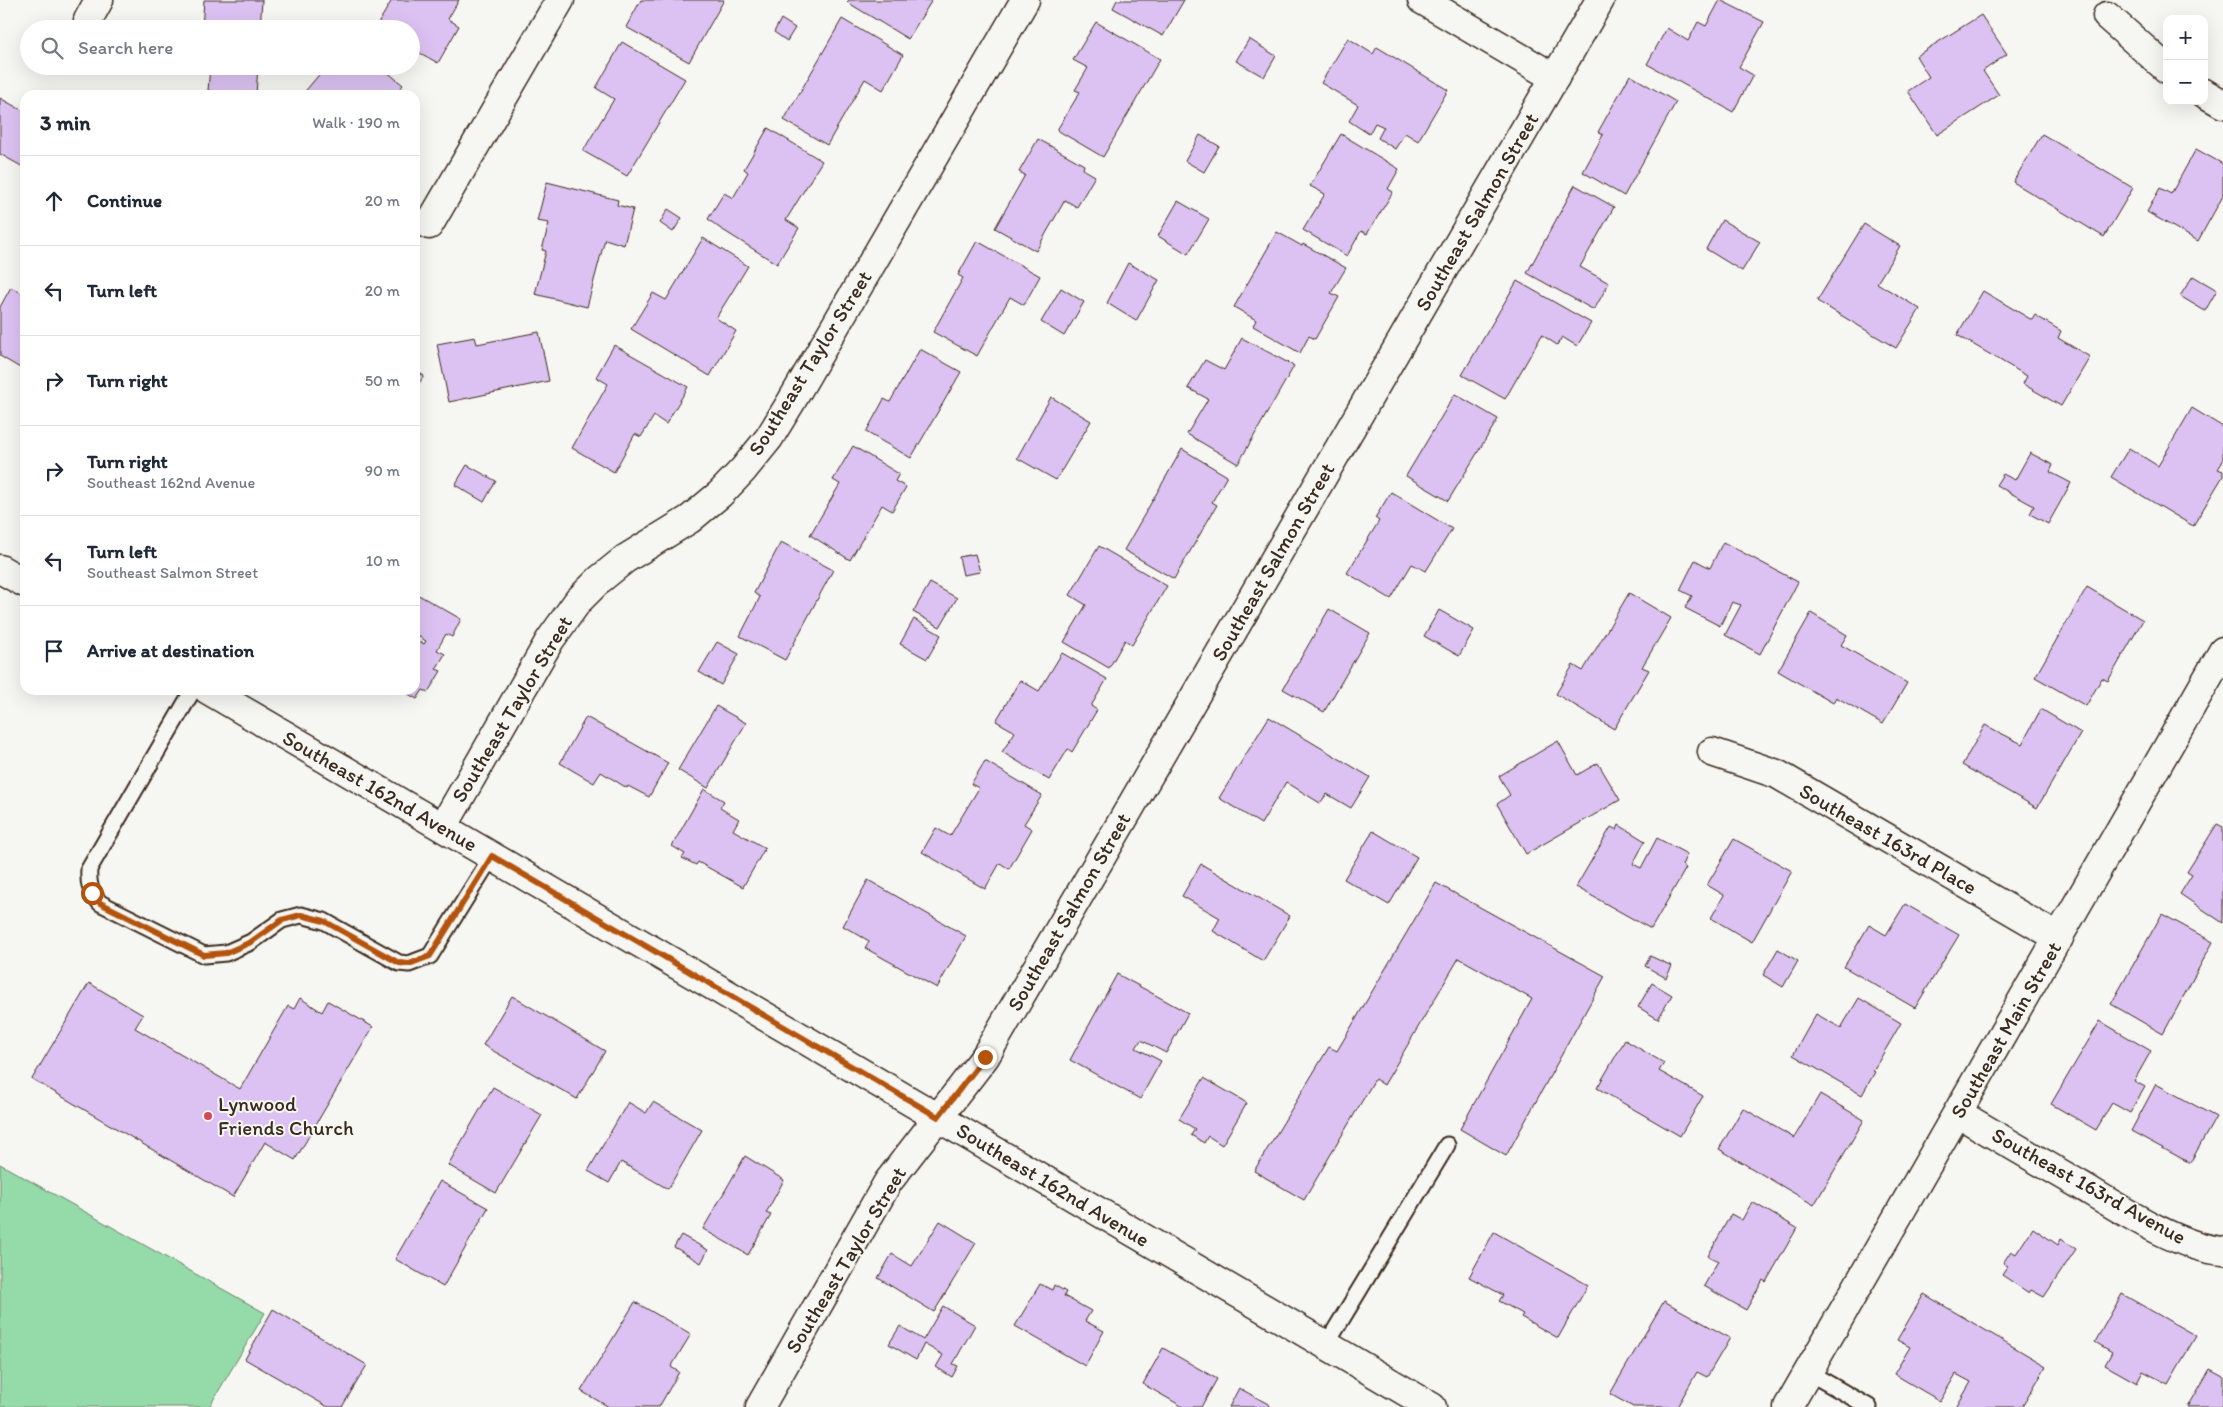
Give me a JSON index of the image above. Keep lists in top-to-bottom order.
{
  "streets": {
    "street": [
      "Southeast Salmon Street",
      "Southeast Taylor Street",
      "Southeast 162nd Avenue",
      "Southeast 163rd Place",
      "Southeast Main Street",
      "Southeast 163rd Avenue"
    ]
  },
  "crossings": [
    ["Southeast Salmon Street", "Southeast Taylor Street"],
    ["Southeast Salmon Street", "Southeast 162nd Avenue"],
    ["Southeast Taylor Street", "Southeast 162nd Avenue"],
    ["Southeast 163rd Place", "Southeast Main Street"],
    ["Southeast Main Street", "Southeast 163rd Avenue"]
  ],
  "places": ["Lynwood Friends Church"],
  "page": {
    "map_buttons": ["+", "−"],
    "search": "Search here",
    "heading": ["3 min", "Walk · 190 m"],
    "list": [
      ["Continue", "20 m"],
      ["Turn left", "20 m"],
      ["Turn right", "50 m"],
      ["Turn right", "Southeast 162nd Avenue", "90 m"],
      ["Turn left", "Southeast Salmon Street", "10 m"],
      "Arrive at destination"
    ]
  }
}
